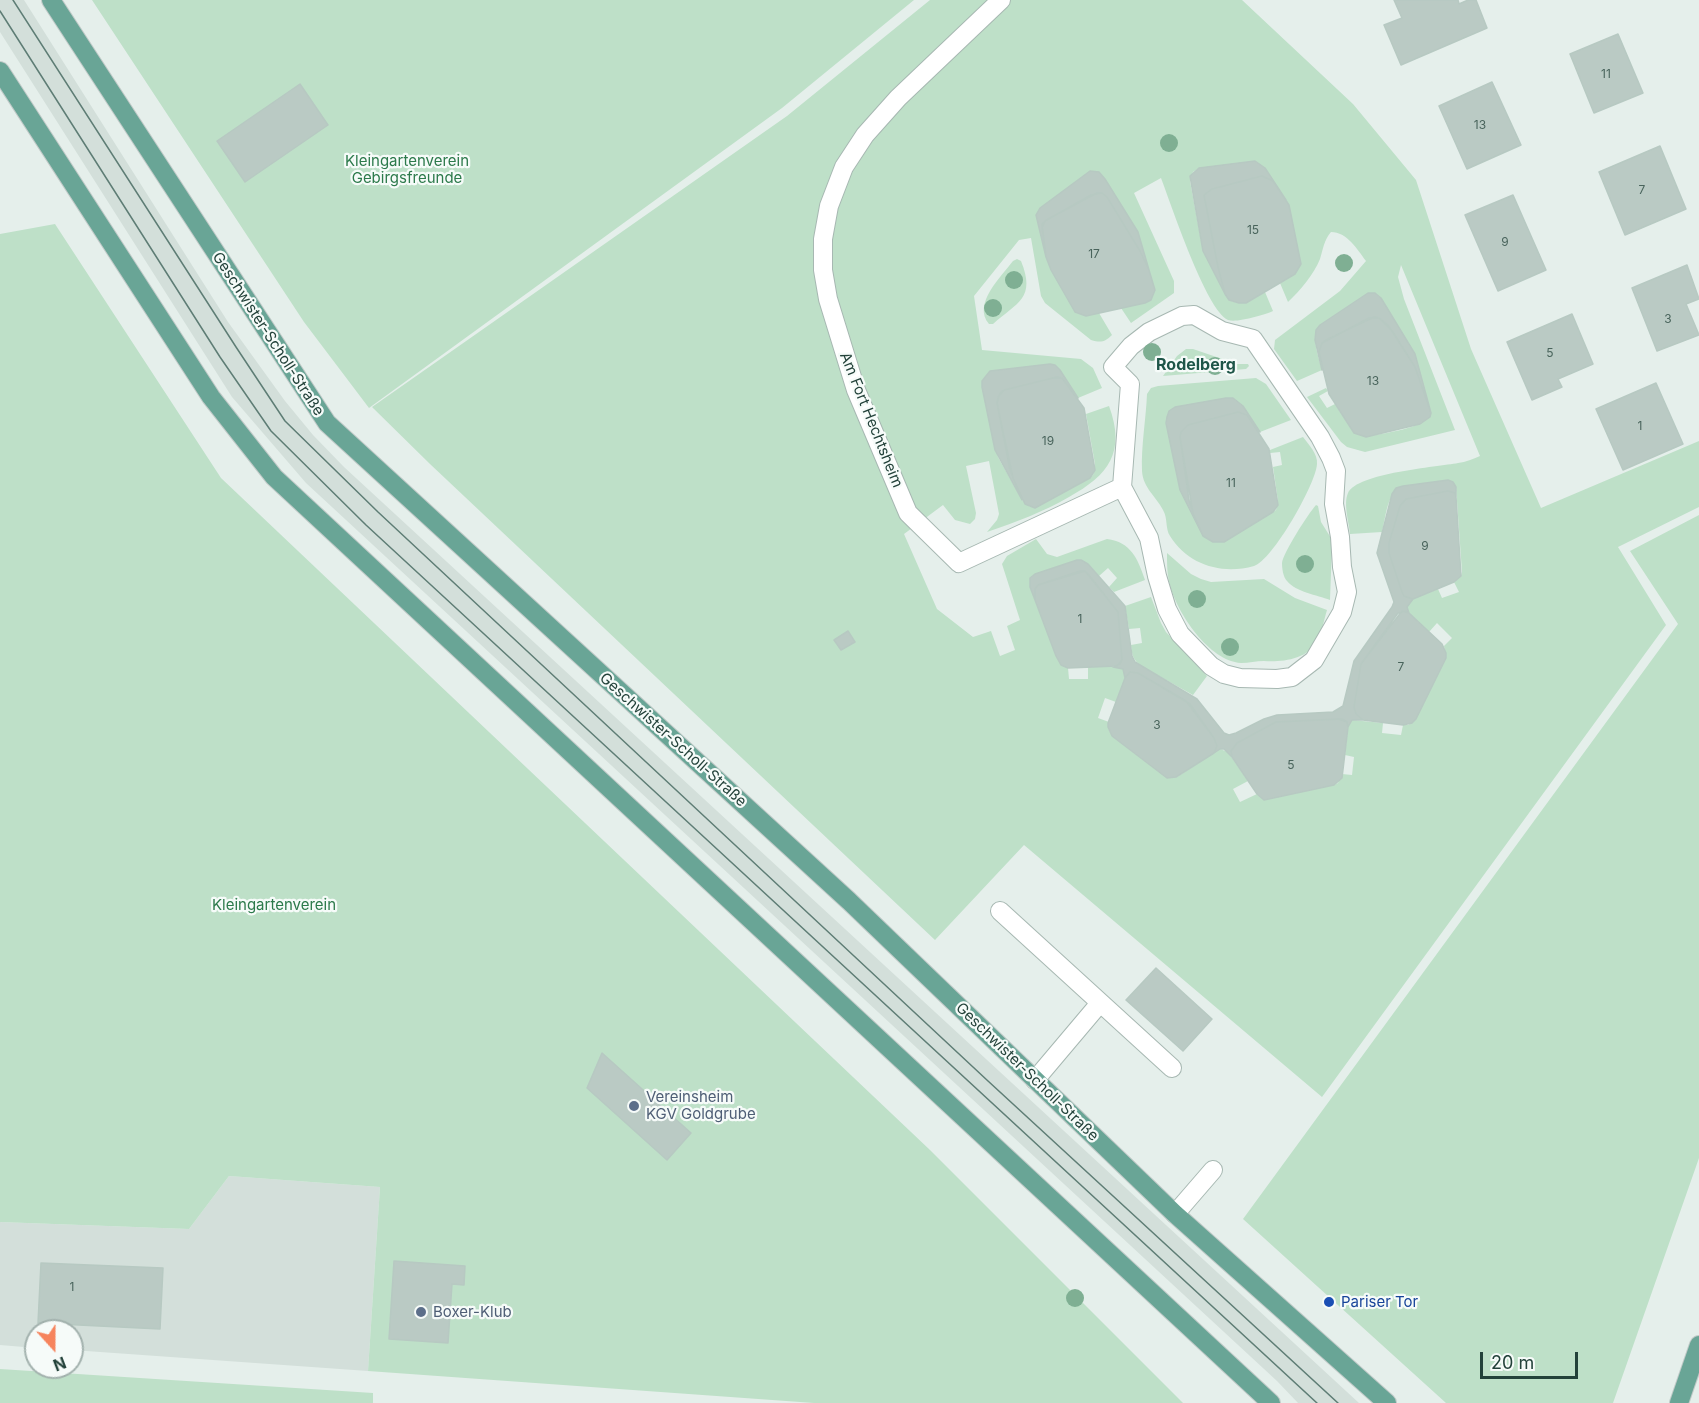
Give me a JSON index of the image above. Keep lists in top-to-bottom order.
{
  "streets": {
    "main road": ["Geschwister-Scholl-Straße"],
    "street": ["Am Fort Hechtsheim"]
  },
  "districts": ["Rodelberg"],
  "parks": ["Kleingartenverein Gebirgsfreunde", "Kleingartenverein"],
  "places": ["Vereinsheim KGV Goldgrube", "Pariser Tor", "Boxer-Klub"],
  "house_numbers": [
    "11",
    "13",
    "7",
    "15",
    "9",
    "17",
    "3",
    "5",
    "13",
    "1",
    "19",
    "11",
    "9",
    "1",
    "7",
    "3",
    "5",
    "1"
  ],
  "scale_bar": "20 m",
  "north": "bottom"
}
